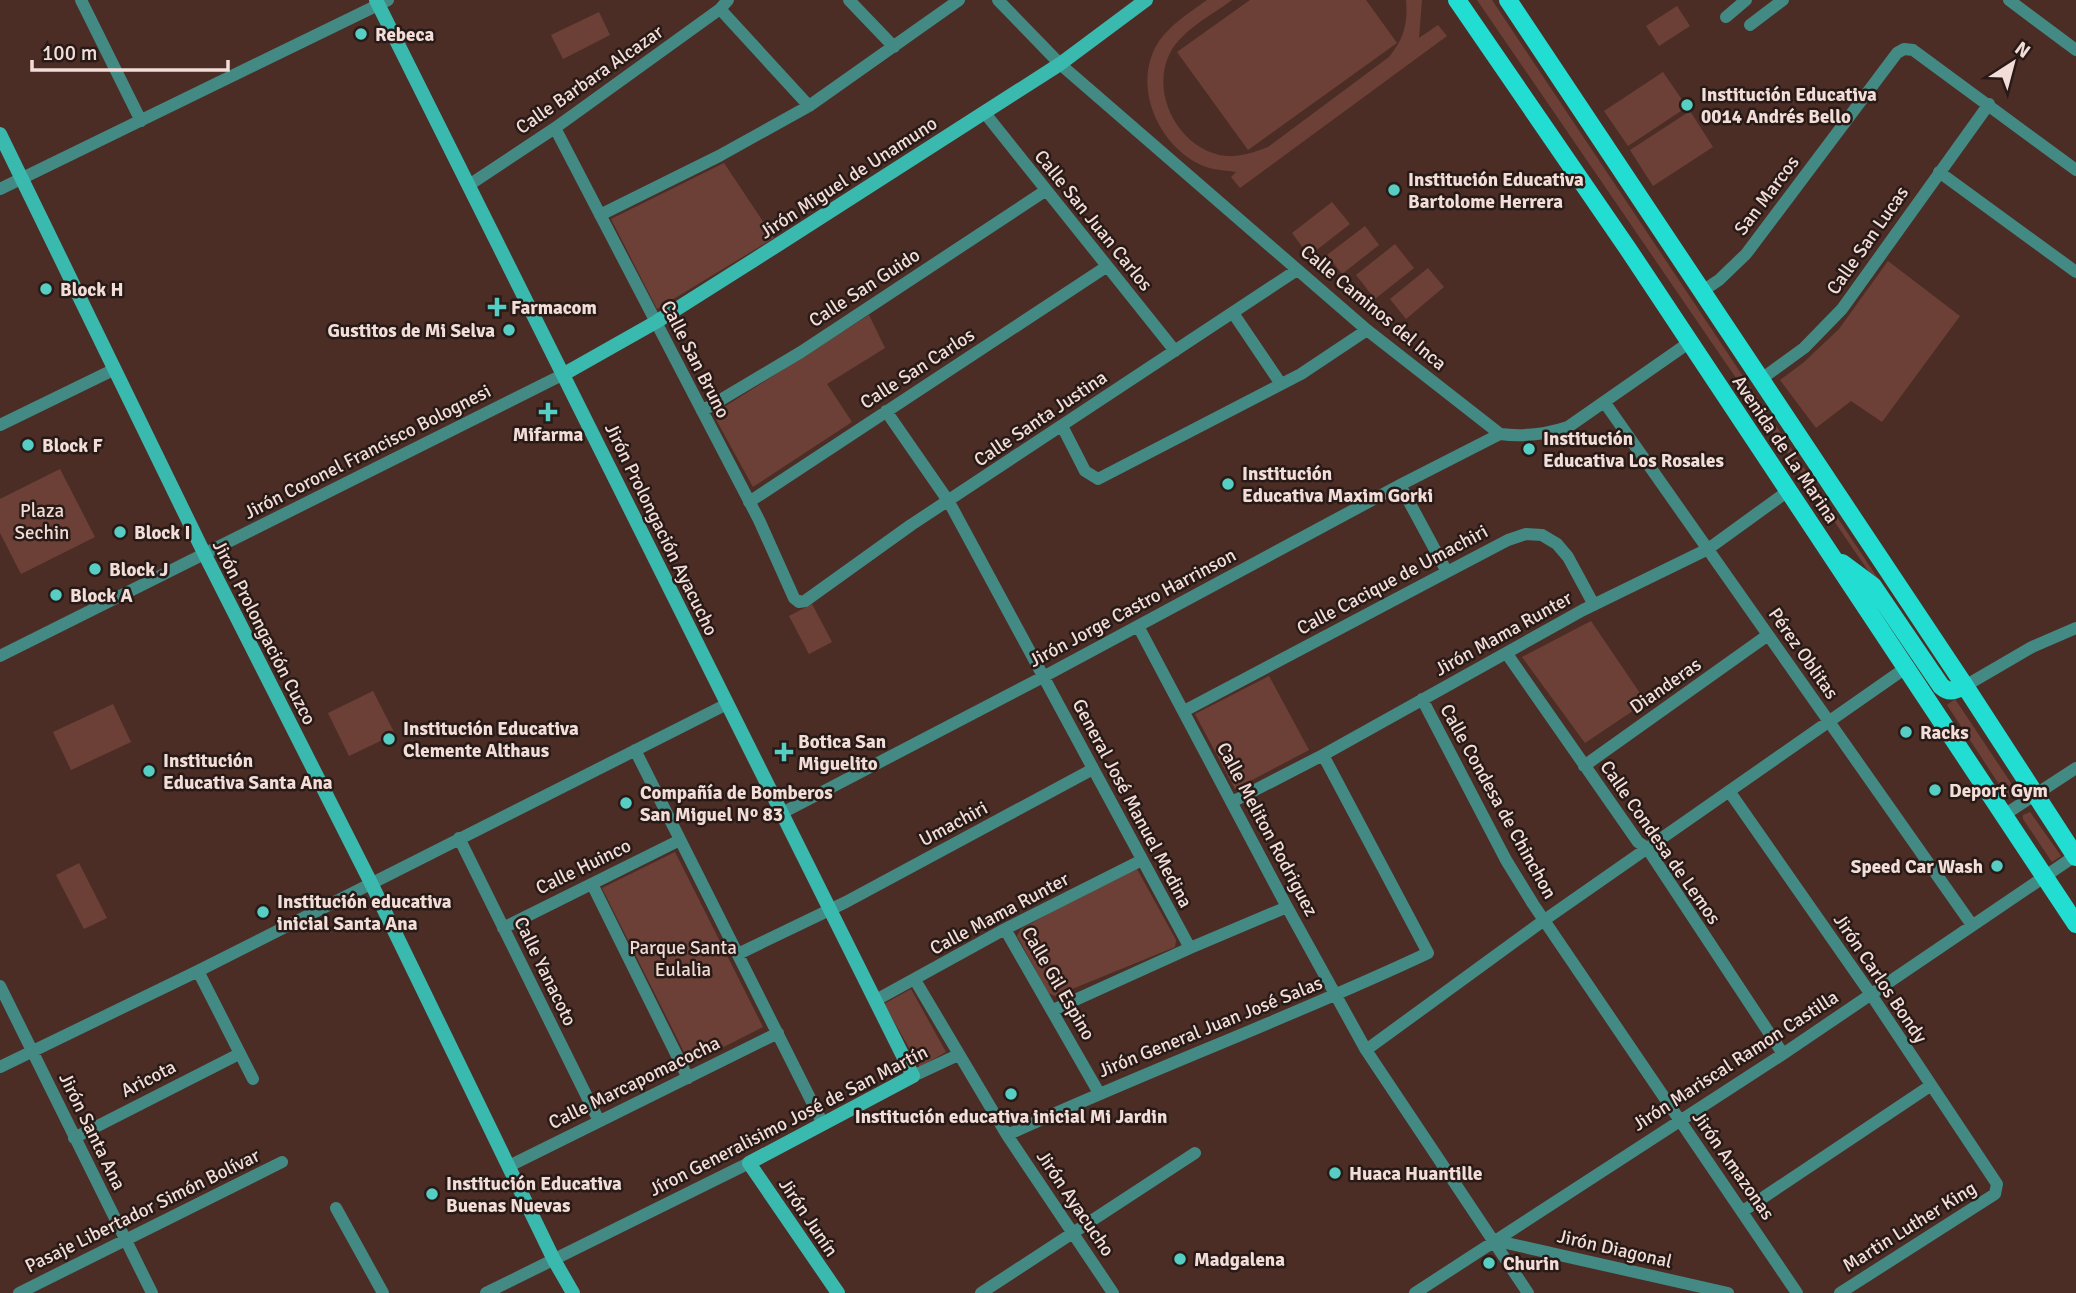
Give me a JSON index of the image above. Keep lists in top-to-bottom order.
{
  "streets": {
    "main road": ["Avenida de La Marina"],
    "street": [
      "Calle Barbara Alcazar",
      "Jirón Miguel de Unamuno",
      "San Marcos",
      "Calle San Juan Carlos",
      "Calle San Lucas",
      "Calle San Guido",
      "Calle Caminos del Inca",
      "Calle San Bruno",
      "Calle San Carlos",
      "Calle Santa Justina",
      "Jirón Coronel Francisco Bolognesi",
      "Jirón Prolongación Ayacucho",
      "Calle Cacique de Umachiri",
      "Jirón Jorge Castro Harrinson",
      "Jirón Prolongación Cuzco",
      "Jirón Mama Runter",
      "Pérez Oblitas",
      "Dianderas",
      "Calle Condesa de Chinchon",
      "General José Manuel Medina",
      "Umachiri",
      "Calle Meliton Rodriguez",
      "Calle Condesa de Lemos",
      "Calle Huinco",
      "Calle Mama Runter",
      "Calle Yanacoto",
      "Jirón Carlos Bondy",
      "Calle Gil Espino",
      "Jirón General Juan José Salas",
      "Jirón Mariscal Ramon Castilla",
      "Aricota",
      "Calle Marcapomacocha",
      "Jíron Generalisimo José de San Martín",
      "Jirón Santa Ana",
      "Jirón Amazonas",
      "Jirón Ayacucho",
      "Pasaje Libertador Simón Bolívar",
      "Jirón Junín",
      "Martin Luther King",
      "Jirón Diagonal"
    ]
  },
  "crossings": [
    ["Calle Barbara Alcazar", "Calle San Bruno"],
    ["Calle Barbara Alcazar", "Jirón Prolongación Ayacucho"],
    ["Jirón Miguel de Unamuno", "Calle San Juan Carlos"],
    ["Jirón Miguel de Unamuno", "Calle Caminos del Inca"],
    ["Jirón Miguel de Unamuno", "Calle San Bruno"],
    ["Jirón Miguel de Unamuno", "Jirón Coronel Francisco Bolognesi"],
    ["Jirón Miguel de Unamuno", "Jirón Prolongación Ayacucho"],
    ["San Marcos", "Calle San Lucas"],
    ["San Marcos", "Avenida de La Marina"],
    ["Calle San Juan Carlos", "Calle San Guido"],
    ["Calle San Juan Carlos", "Calle San Carlos"],
    ["Calle San Juan Carlos", "Calle Santa Justina"],
    ["Calle San Lucas", "Avenida de La Marina"],
    ["Calle San Guido", "Calle San Bruno"],
    ["Calle Caminos del Inca", "Calle Santa Justina"],
    ["Calle Caminos del Inca", "Jirón Jorge Castro Harrinson"],
    ["Calle San Bruno", "Calle San Carlos"],
    ["Calle San Bruno", "Calle Santa Justina"],
    ["Calle San Carlos", "General José Manuel Medina"],
    ["Calle Santa Justina", "General José Manuel Medina"],
    ["Avenida de La Marina", "Jirón Mama Runter"],
    ["Avenida de La Marina", "Jirón Mariscal Ramon Castilla"],
    ["Jirón Coronel Francisco Bolognesi", "Jirón Prolongación Ayacucho"],
    ["Jirón Coronel Francisco Bolognesi", "Jirón Prolongación Cuzco"],
    ["Jirón Prolongación Ayacucho", "Jirón Jorge Castro Harrinson"],
    ["Jirón Prolongación Ayacucho", "Umachiri"],
    ["Jirón Prolongación Ayacucho", "Calle Mama Runter"],
    ["Jirón Prolongación Ayacucho", "Jíron Generalisimo José de San Martín"],
    ["Calle Cacique de Umachiri", "Jirón Mama Runter"],
    ["Calle Cacique de Umachiri", "Calle Meliton Rodriguez"],
    ["Jirón Jorge Castro Harrinson", "General José Manuel Medina"],
    ["Jirón Jorge Castro Harrinson", "Calle Meliton Rodriguez"],
    ["Jirón Prolongación Cuzco", "Calle Marcapomacocha"],
    ["Jirón Prolongación Cuzco", "Jíron Generalisimo José de San Martín"],
    ["Jirón Mama Runter", "Pérez Oblitas"],
    ["Jirón Mama Runter", "Calle Condesa de Chinchon"],
    ["Jirón Mama Runter", "Calle Meliton Rodriguez"],
    ["Jirón Mama Runter", "Calle Condesa de Lemos"],
    ["Jirón Mama Runter", "Jirón General Juan José Salas"],
    ["Pérez Oblitas", "Dianderas"],
    ["Pérez Oblitas", "Jirón Mariscal Ramon Castilla"],
    ["Dianderas", "Calle Condesa de Lemos"],
    ["Calle Condesa de Chinchon", "Jirón Amazonas"],
    ["General José Manuel Medina", "Umachiri"],
    ["General José Manuel Medina", "Calle Mama Runter"],
    ["Calle Meliton Rodriguez", "Jirón General Juan José Salas"],
    ["Calle Meliton Rodriguez", "Jirón Mariscal Ramon Castilla"],
    ["Calle Meliton Rodriguez", "Jirón Diagonal"],
    ["Calle Condesa de Lemos", "Jirón Mariscal Ramon Castilla"],
    ["Calle Huinco", "Calle Yanacoto"],
    ["Calle Mama Runter", "Calle Gil Espino"],
    ["Calle Mama Runter", "Jirón Ayacucho"],
    ["Calle Yanacoto", "Calle Marcapomacocha"],
    ["Jirón Carlos Bondy", "Jirón Mariscal Ramon Castilla"],
    ["Jirón Carlos Bondy", "Martin Luther King"],
    ["Calle Gil Espino", "Jirón General Juan José Salas"],
    ["Jirón General Juan José Salas", "Jirón Ayacucho"],
    ["Jirón Mariscal Ramon Castilla", "Jirón Amazonas"],
    ["Jirón Mariscal Ramon Castilla", "Jirón Diagonal"],
    ["Aricota", "Jirón Santa Ana"],
    ["Jíron Generalisimo José de San Martín", "Jirón Ayacucho"],
    ["Jíron Generalisimo José de San Martín", "Jirón Junín"],
    ["Jirón Santa Ana", "Pasaje Libertador Simón Bolívar"]
  ],
  "parks": ["Plaza Sechin", "Parque Santa Eulalia"],
  "places": {
    "other": [
      "Rebeca",
      "Institución Educativa 0014 Andrés Bello",
      "Institución Educativa Bartolome Herrera",
      "Block H",
      "Gustitos de Mi Selva",
      "Block F",
      "Institución Educativa Los Rosales",
      "Institución Educativa Maxim Gorki",
      "Block I",
      "Block J",
      "Block A",
      "Racks",
      "Institución Educativa Clemente Althaus",
      "Institución Educativa Santa Ana",
      "Deport Gym",
      "Compañía de Bomberos San Miguel Nº 83",
      "Speed Car Wash",
      "Institución educativa inicial Santa Ana",
      "Institución educativa inicial Mi Jardin",
      "Huaca Huantille",
      "Institución Educativa Buenas Nuevas",
      "Madgalena",
      "Churin"
    ],
    "health": ["Farmacom", "Mifarma", "Botica San Miguelito"]
  },
  "scale_bar": "100 m",
  "north": "top right"
}
